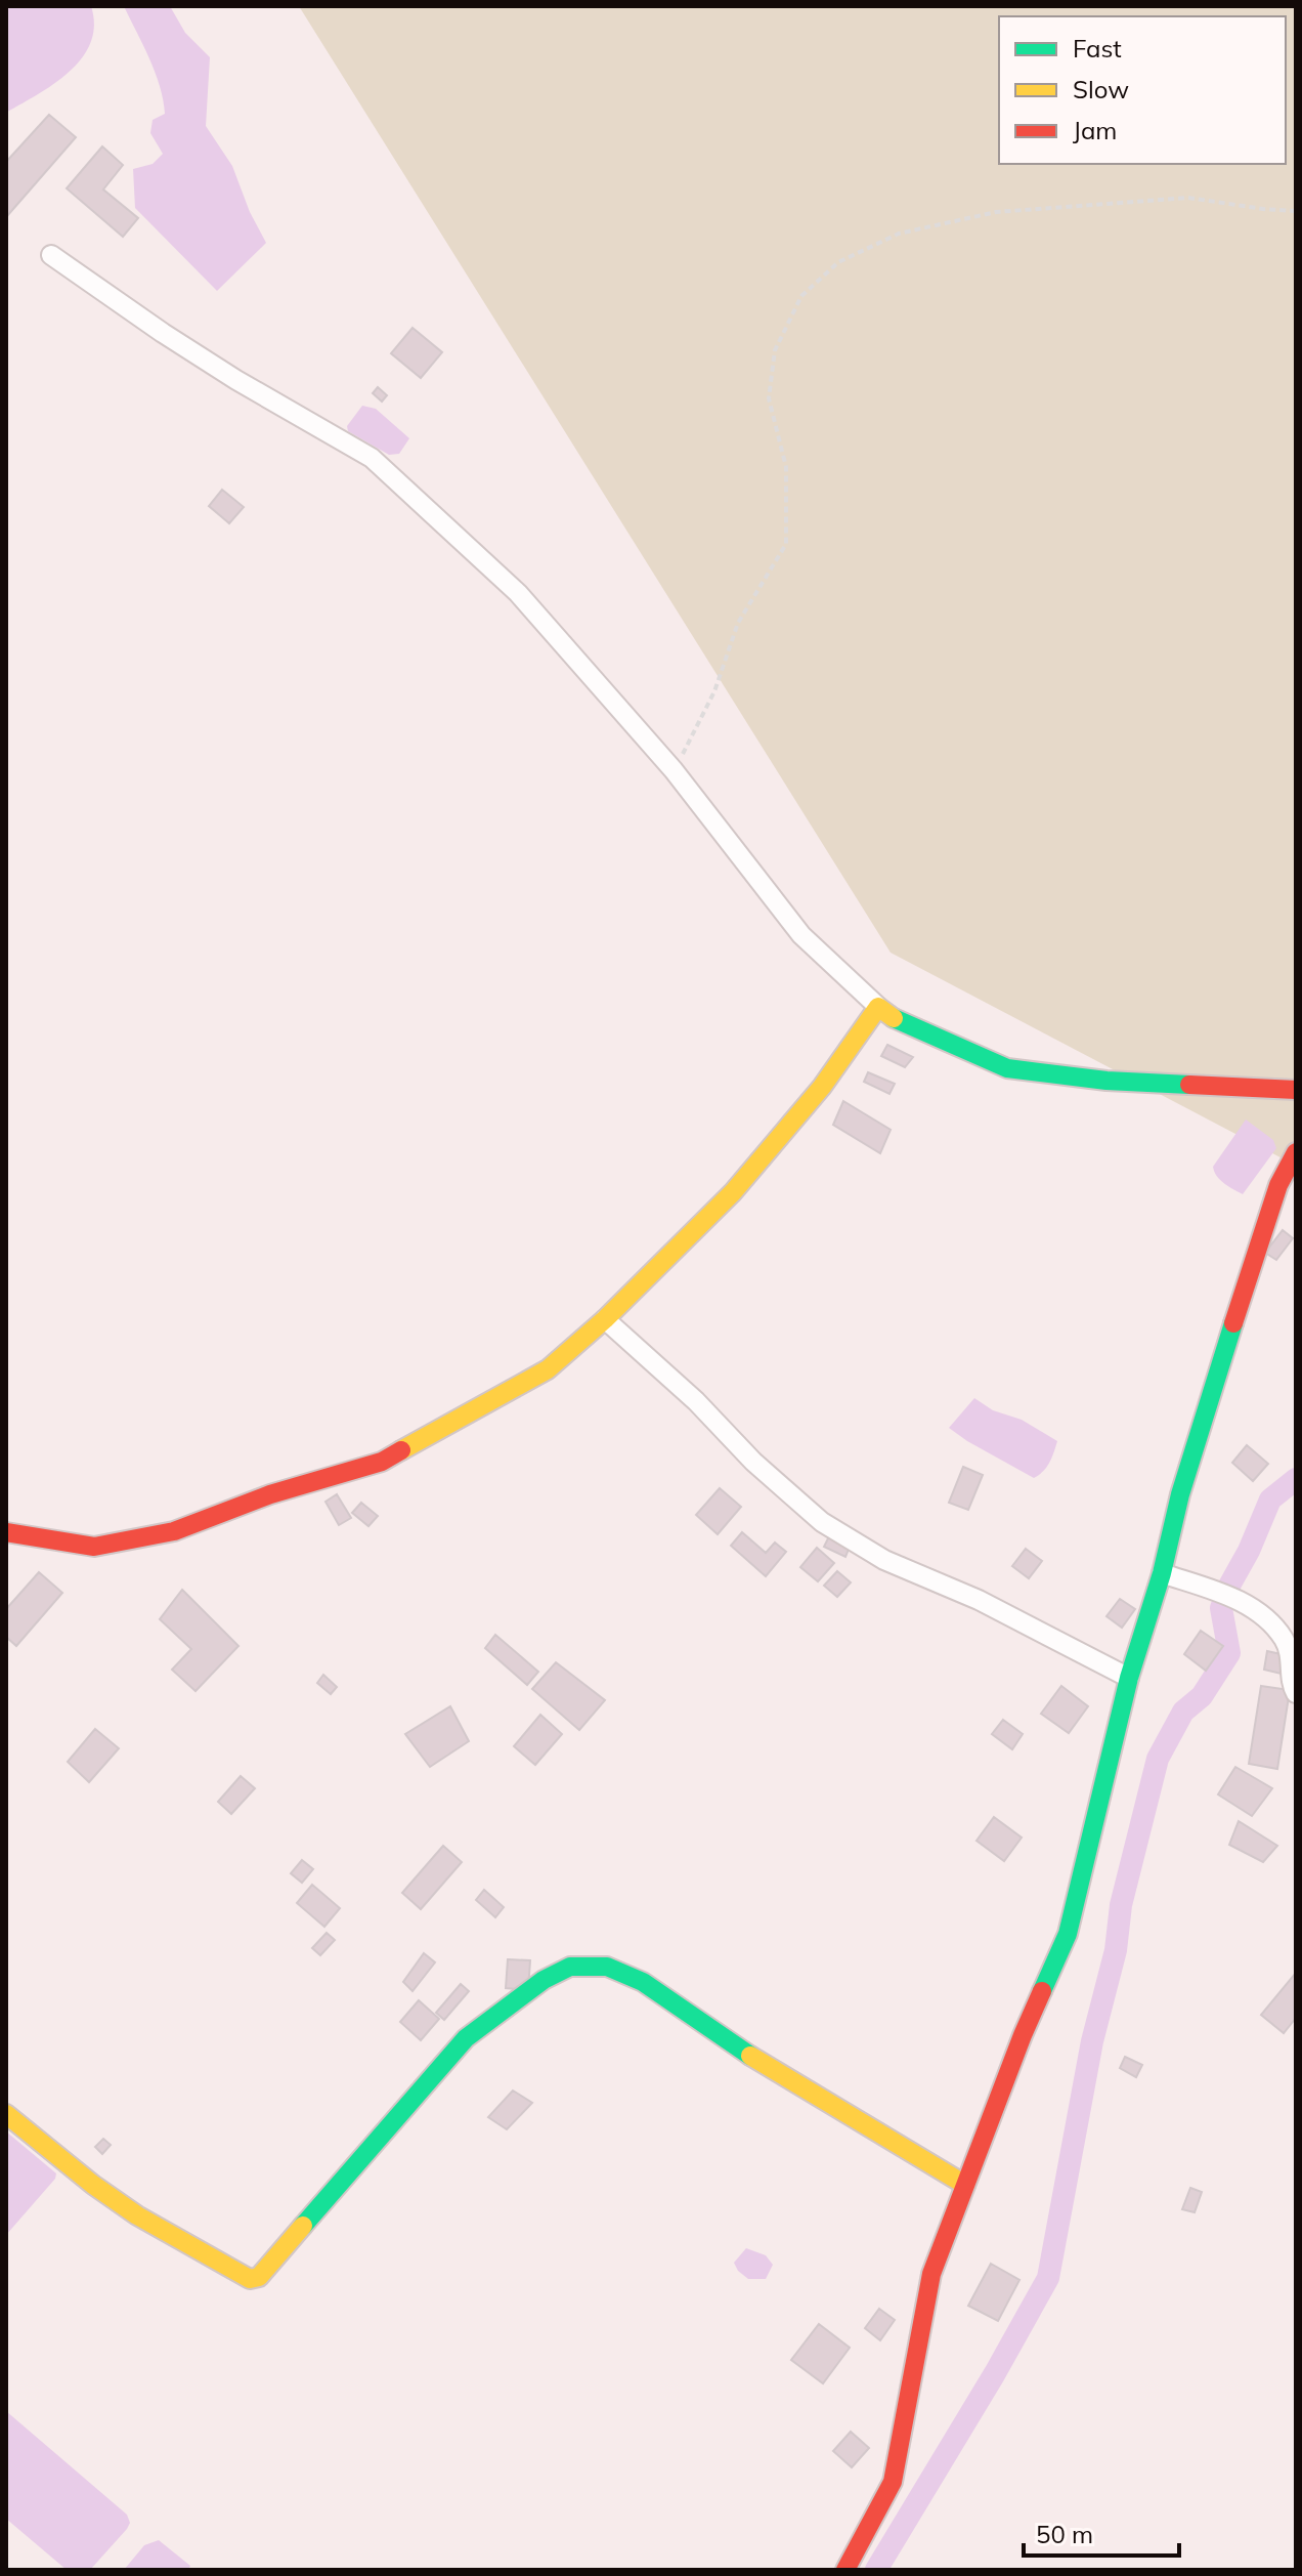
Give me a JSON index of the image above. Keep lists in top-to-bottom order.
{
  "legend": ["Fast", "Slow", "Jam"],
  "scale_bar": "50 m"
}
